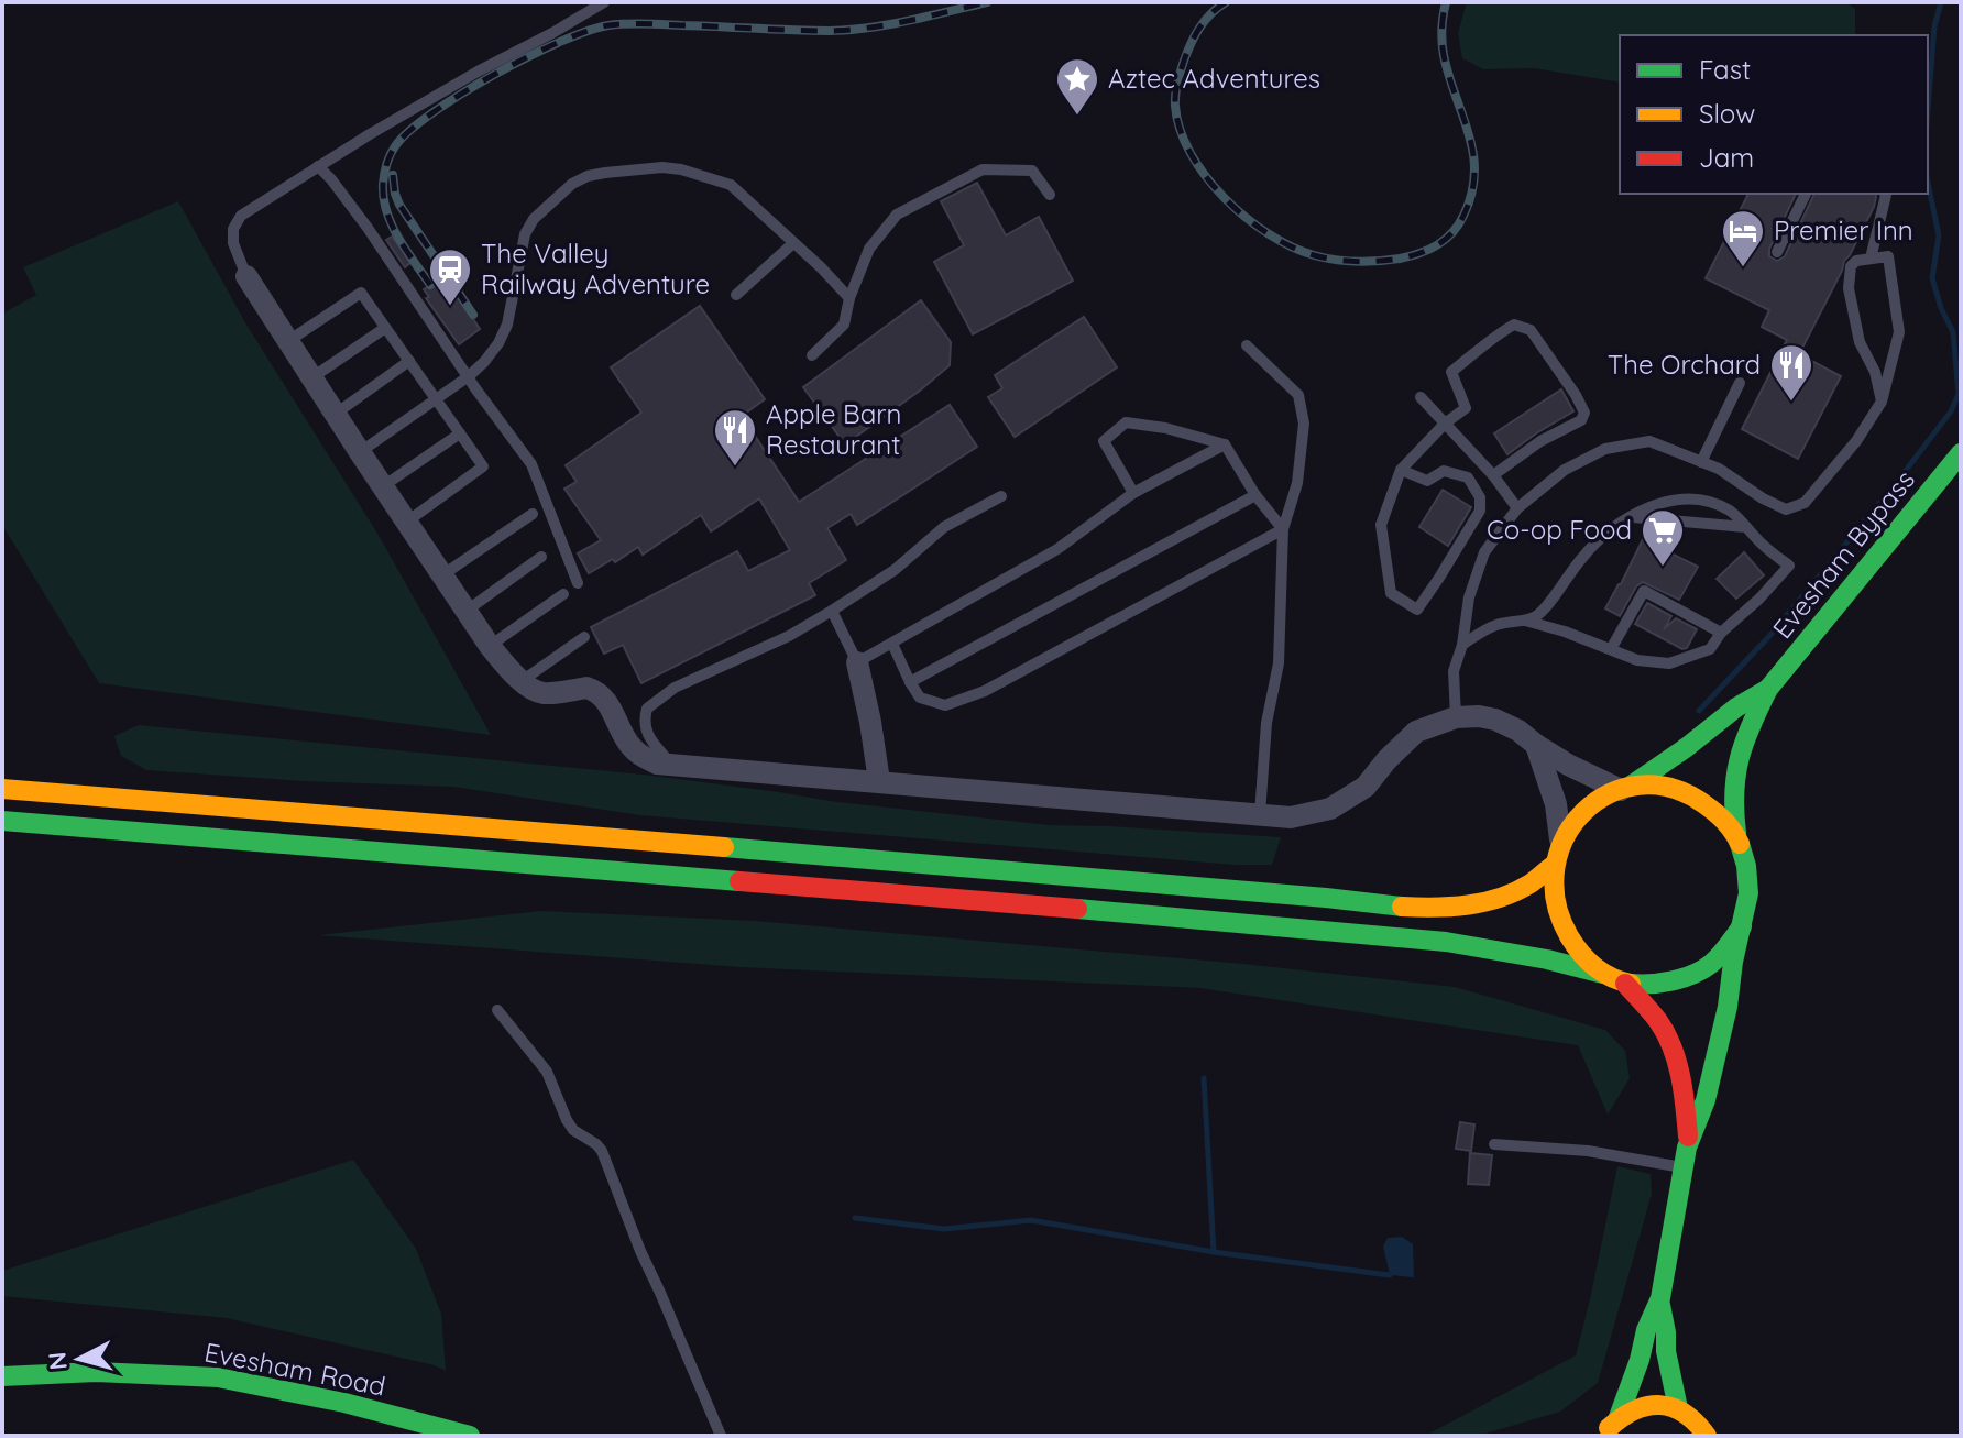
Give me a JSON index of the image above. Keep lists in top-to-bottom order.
{
  "streets": {
    "main road": ["Evesham Bypass", "Evesham Road"]
  },
  "places": {
    "place": ["Aztec Adventures"],
    "hotel": ["Premier Inn"],
    "station": ["The Valley Railway Adventure"],
    "restaurant": ["The Orchard", "Apple Barn Restaurant"],
    "supermarket": ["Co-op Food"]
  },
  "legend": ["Fast", "Slow", "Jam"],
  "north": "left"
}
